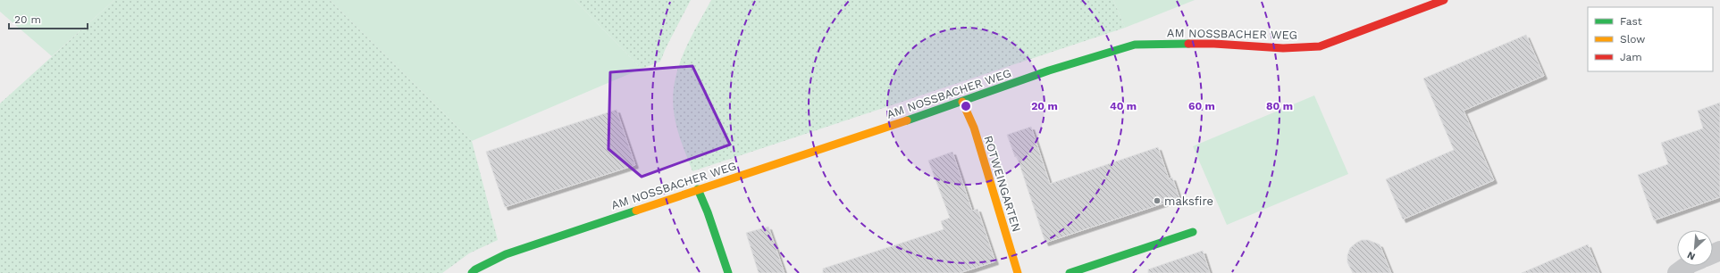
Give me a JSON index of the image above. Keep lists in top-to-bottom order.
{
  "streets": {
    "street": ["AM NOSSBACHER WEG", "ROTWEINGARTEN"]
  },
  "crossings": [
    ["AM NOSSBACHER WEG", "ROTWEINGARTEN"]
  ],
  "places": ["maksfire"],
  "legend": ["Fast", "Slow", "Jam"],
  "scale_bar": "20 m",
  "north": "bottom left",
  "rings": [
    "20 m",
    "40 m",
    "60 m",
    "80 m"
  ]
}
